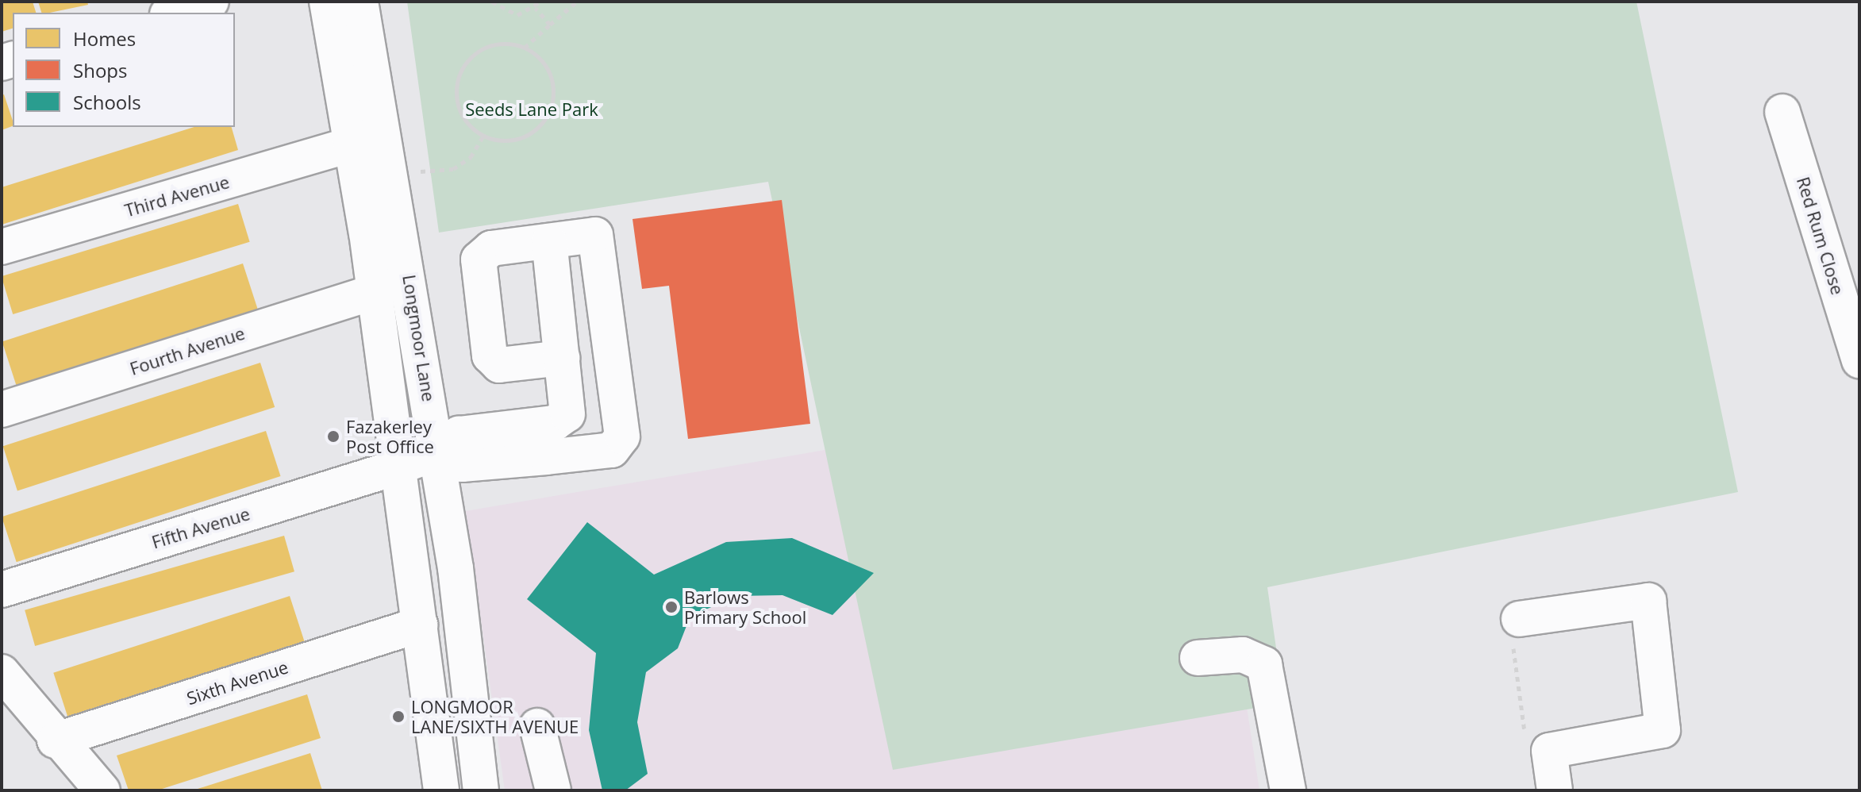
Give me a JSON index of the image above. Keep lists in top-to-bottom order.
{
  "streets": {
    "street": [
      "Third Avenue",
      "Red Rum Close",
      "Longmoor Lane",
      "Fourth Avenue",
      "Fifth Avenue",
      "Sixth Avenue"
    ]
  },
  "crossings": [
    ["Longmoor Lane", "Fifth Avenue"]
  ],
  "parks": ["Seeds Lane Park"],
  "places": ["Fazakerley Post Office", "Barlows Primary School", "LONGMOOR LANE/SIXTH AVENUE"],
  "legend": ["Homes", "Shops", "Schools"]
}
